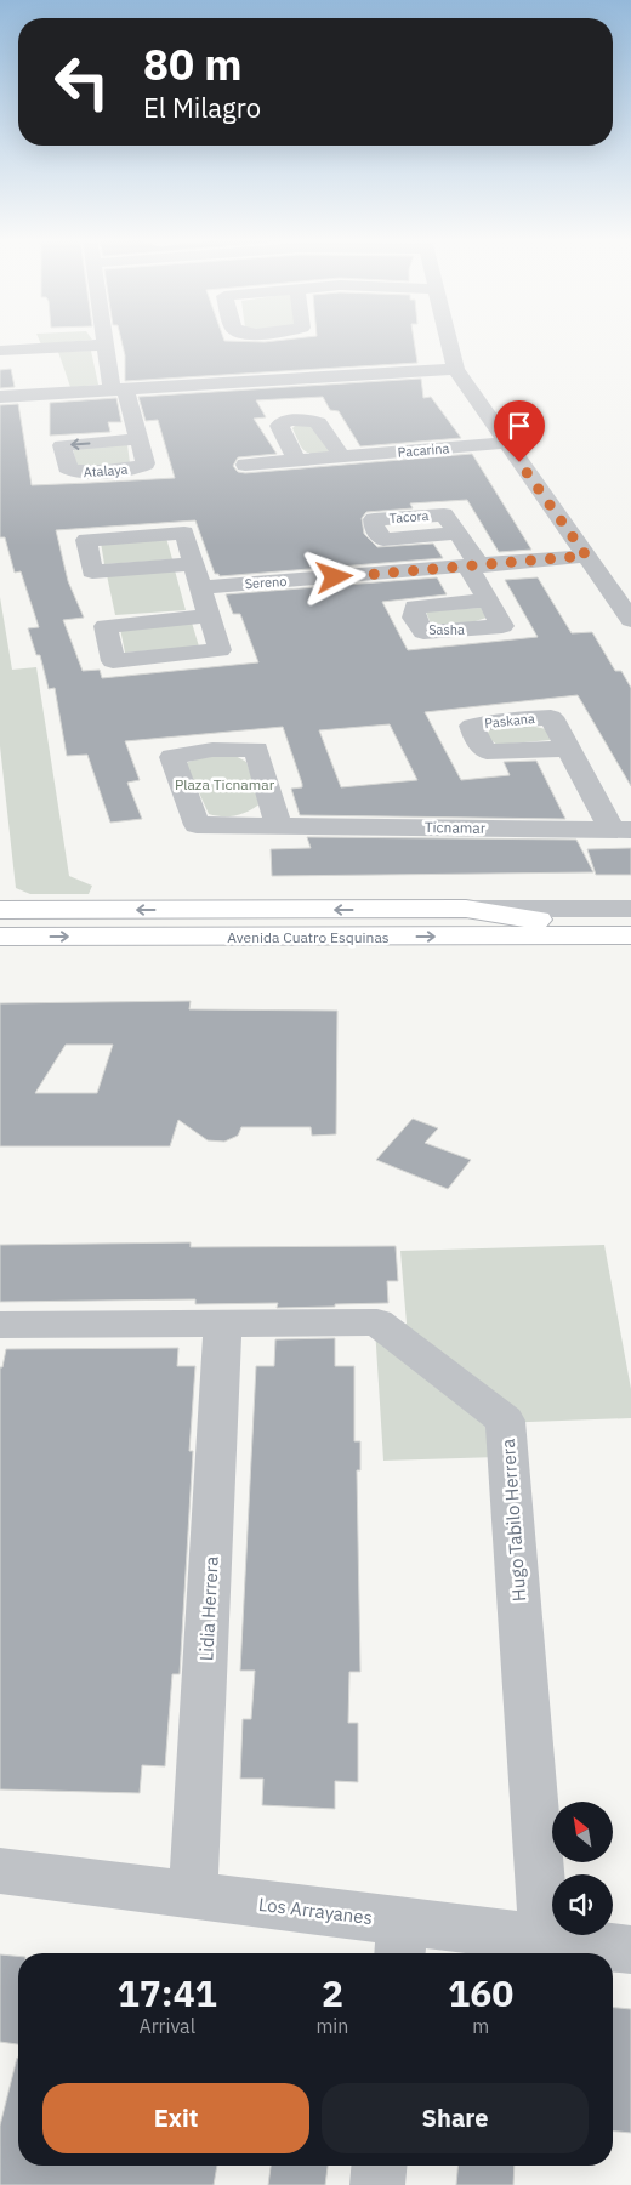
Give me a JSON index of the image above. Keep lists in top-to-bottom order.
{
  "streets": {
    "main road": ["Avenida Cuatro Esquinas"],
    "street": [
      "Pacarina",
      "Sereno",
      "Ticnamar",
      "Hugo Tabilo Herrera",
      "Lidia Herrera",
      "Los Arrayanes"
    ]
  },
  "crossings": [
    ["Hugo Tabilo Herrera", "Lidia Herrera"],
    ["Hugo Tabilo Herrera", "Los Arrayanes"],
    ["Lidia Herrera", "Los Arrayanes"]
  ],
  "parks": ["Plaza Ticnamar"],
  "north": "top left",
  "page": {
    "turn": ["80 m", "El Milagro"],
    "eta": [
      "17:41",
      "Arrival",
      "2",
      "min",
      "160",
      "m"
    ],
    "buttons": ["Exit", "Share"]
  }
}
